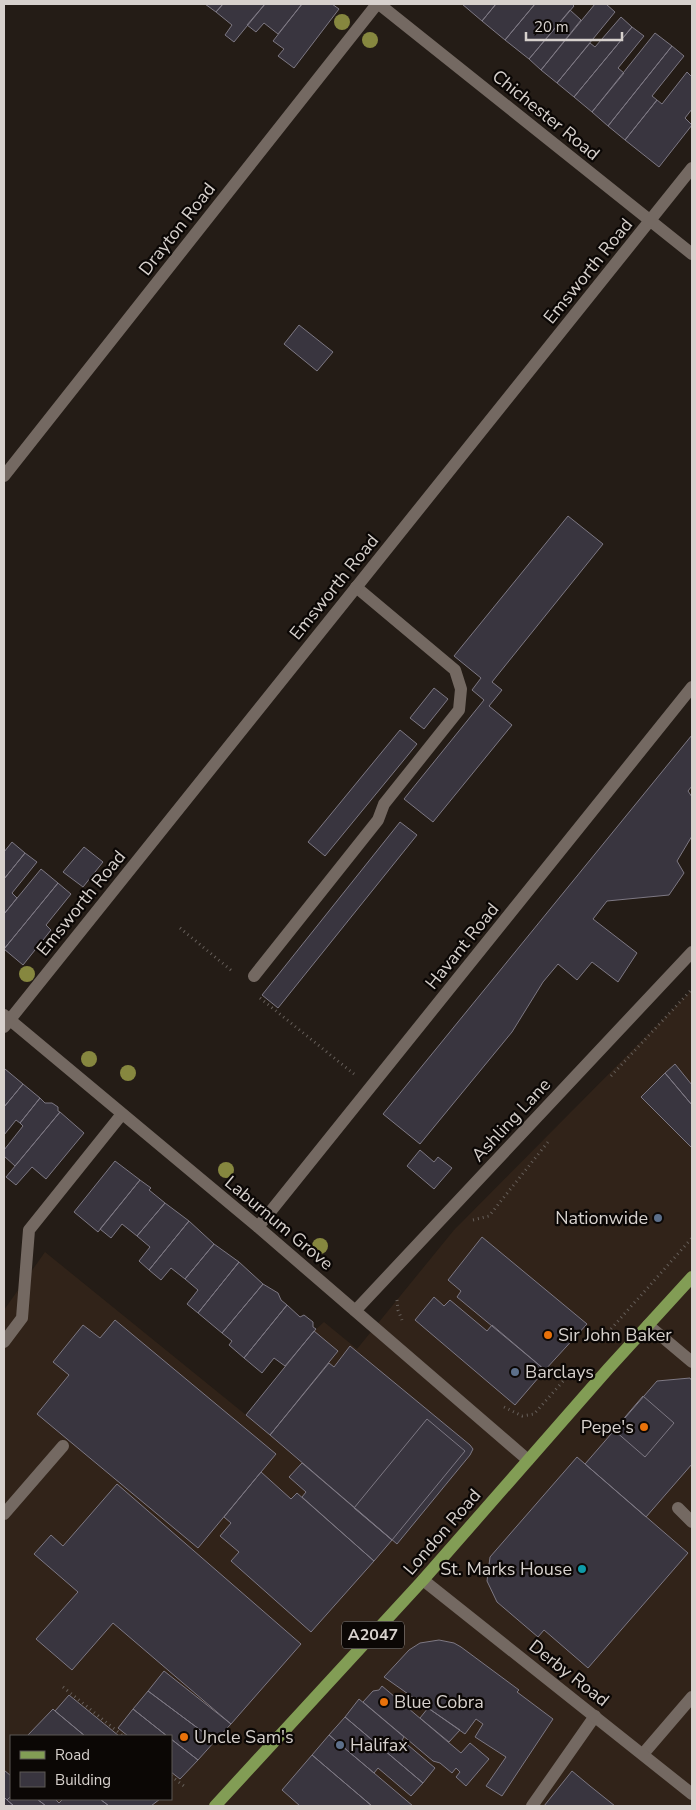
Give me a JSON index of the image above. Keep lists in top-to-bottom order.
{
  "streets": {
    "main road": ["London Road", "A2047"],
    "street": [
      "Chichester Road",
      "Drayton Road",
      "Emsworth Road",
      "Havant Road",
      "Ashling Lane",
      "Laburnum Grove",
      "Derby Road"
    ]
  },
  "crossings": [
    ["Chichester Road", "Drayton Road"],
    ["Chichester Road", "Emsworth Road"],
    ["Emsworth Road", "Laburnum Grove"],
    ["Havant Road", "Laburnum Grove"],
    ["Ashling Lane", "Laburnum Grove"],
    ["Laburnum Grove", "London Road"],
    ["London Road", "Derby Road"]
  ],
  "places": [
    "Nationwide",
    "Sir John Baker",
    "Barclays",
    "Pepe's",
    "St. Marks House",
    "Blue Cobra",
    "Uncle Sam's",
    "Halifax"
  ],
  "legend": ["Road", "Building"],
  "scale_bar": "20 m"
}
